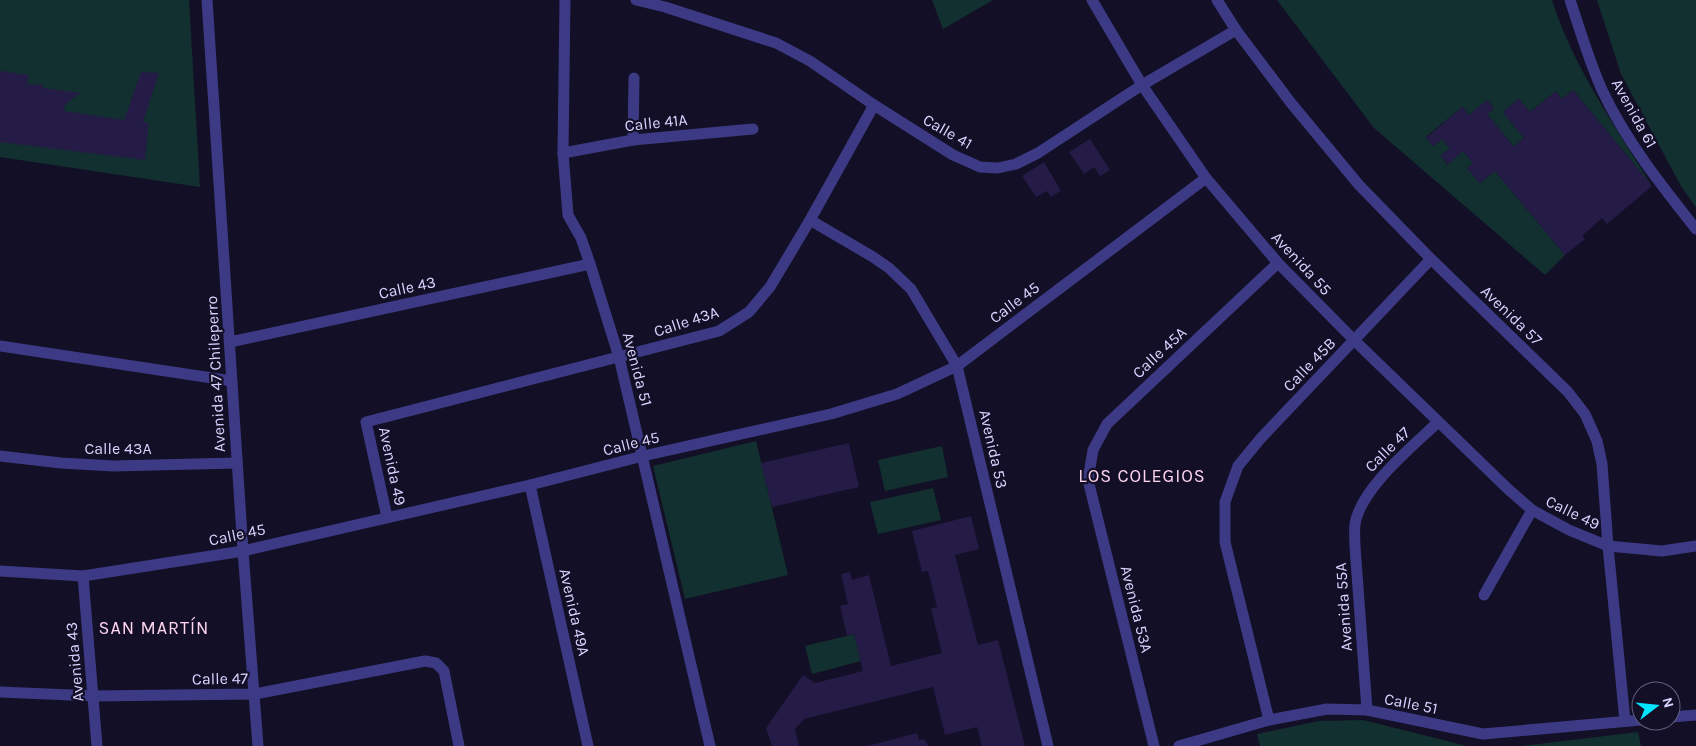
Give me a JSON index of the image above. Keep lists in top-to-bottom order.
{
  "streets": {
    "street": [
      "Avenida 61",
      "Calle 41A",
      "Calle 41",
      "Avenida 55",
      "Calle 43",
      "Calle 45",
      "Avenida 57",
      "Calle 43A",
      "Calle 45A",
      "Calle 45B",
      "Avenida 51",
      "Avenida 47 Chileperro",
      "Avenida 53",
      "Calle 47",
      "Avenida 49",
      "Calle 49",
      "Avenida 55A",
      "Avenida 53A",
      "Avenida 49A",
      "Avenida 43",
      "Calle 51"
    ]
  },
  "crossings": [
    ["Calle 41A", "Avenida 51"],
    ["Calle 41", "Avenida 55"],
    ["Calle 41", "Avenida 57"],
    ["Calle 41", "Calle 43A"],
    ["Avenida 55", "Calle 45"],
    ["Avenida 55", "Calle 45A"],
    ["Avenida 55", "Calle 45B"],
    ["Avenida 55", "Calle 47"],
    ["Avenida 55", "Calle 49"],
    ["Calle 43", "Avenida 51"],
    ["Calle 43", "Avenida 47 Chileperro"],
    ["Calle 45", "Avenida 51"],
    ["Calle 45", "Avenida 47 Chileperro"],
    ["Calle 45", "Avenida 53"],
    ["Calle 45", "Avenida 49"],
    ["Calle 45", "Avenida 49A"],
    ["Calle 45", "Avenida 43"],
    ["Avenida 57", "Calle 45B"],
    ["Avenida 57", "Calle 49"],
    ["Avenida 57", "Calle 51"],
    ["Calle 43A", "Avenida 51"],
    ["Calle 43A", "Avenida 47 Chileperro"],
    ["Calle 43A", "Avenida 53"],
    ["Calle 43A", "Avenida 49"],
    ["Calle 45A", "Avenida 53A"],
    ["Calle 45B", "Calle 51"],
    ["Avenida 47 Chileperro", "Calle 47"],
    ["Calle 47", "Avenida 55A"],
    ["Calle 47", "Avenida 43"],
    ["Avenida 55A", "Calle 51"]
  ],
  "districts": ["LOS COLEGIOS", "SAN MARTÍN"],
  "north": "right"
}
